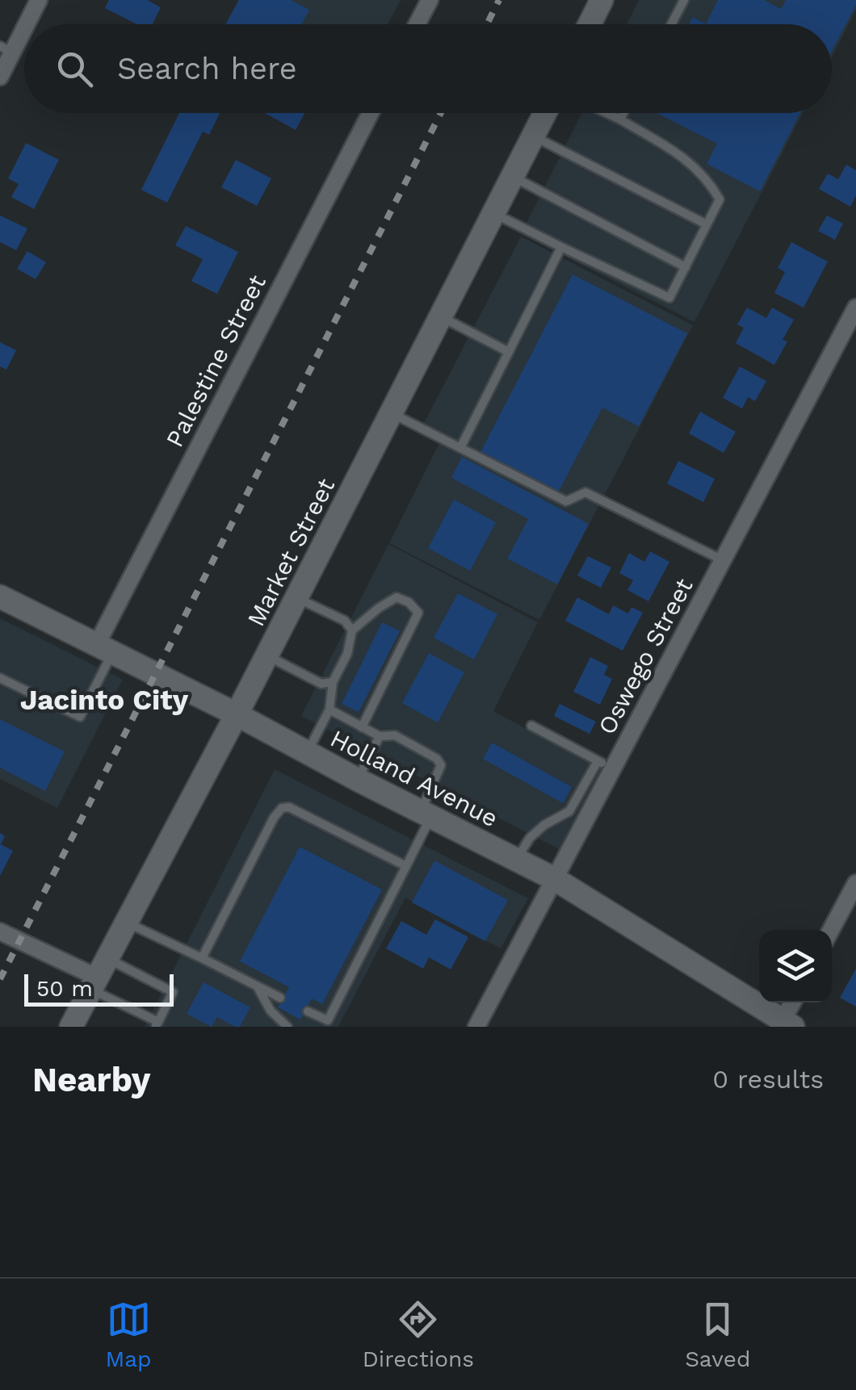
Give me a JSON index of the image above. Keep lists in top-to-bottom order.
{
  "streets": {
    "main road": ["Market Street", "Holland Avenue"],
    "street": ["Palestine Street", "Oswego Street"]
  },
  "crossings": [
    ["Palestine Street", "Holland Avenue"],
    ["Market Street", "Holland Avenue"],
    ["Oswego Street", "Holland Avenue"]
  ],
  "districts": ["Jacinto City"],
  "scale_bar": "50 m",
  "page": {
    "search": "Search here",
    "scale": "50 m",
    "heading": ["Nearby", "0 results"],
    "nav": ["Map", "Directions", "Saved"]
  }
}
